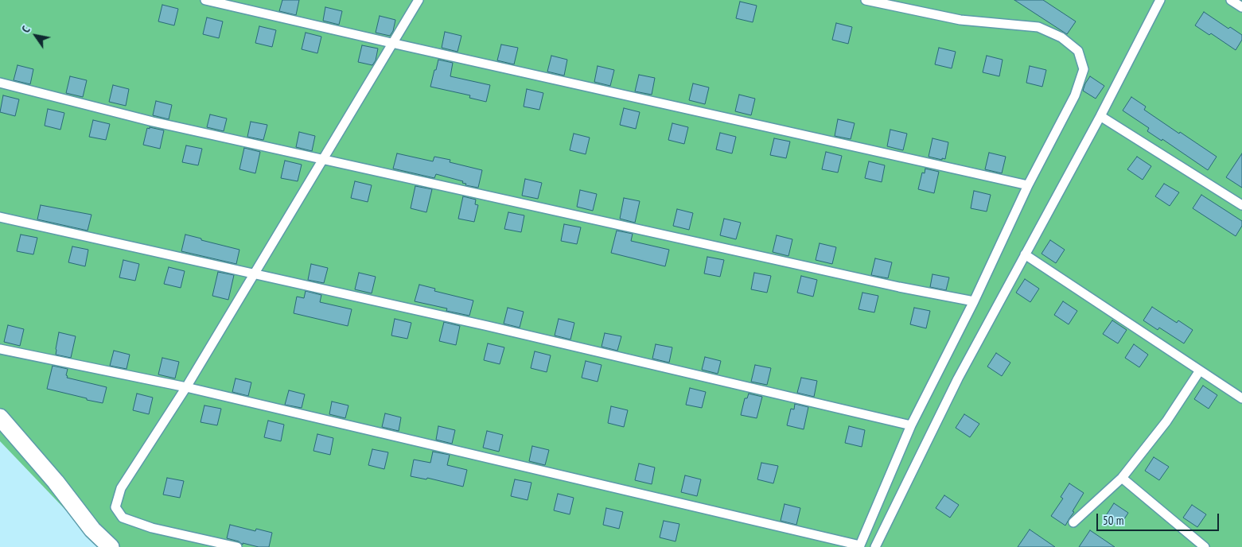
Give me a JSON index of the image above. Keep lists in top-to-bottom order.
{
  "scale_bar": "50 m",
  "north": "top left"
}
